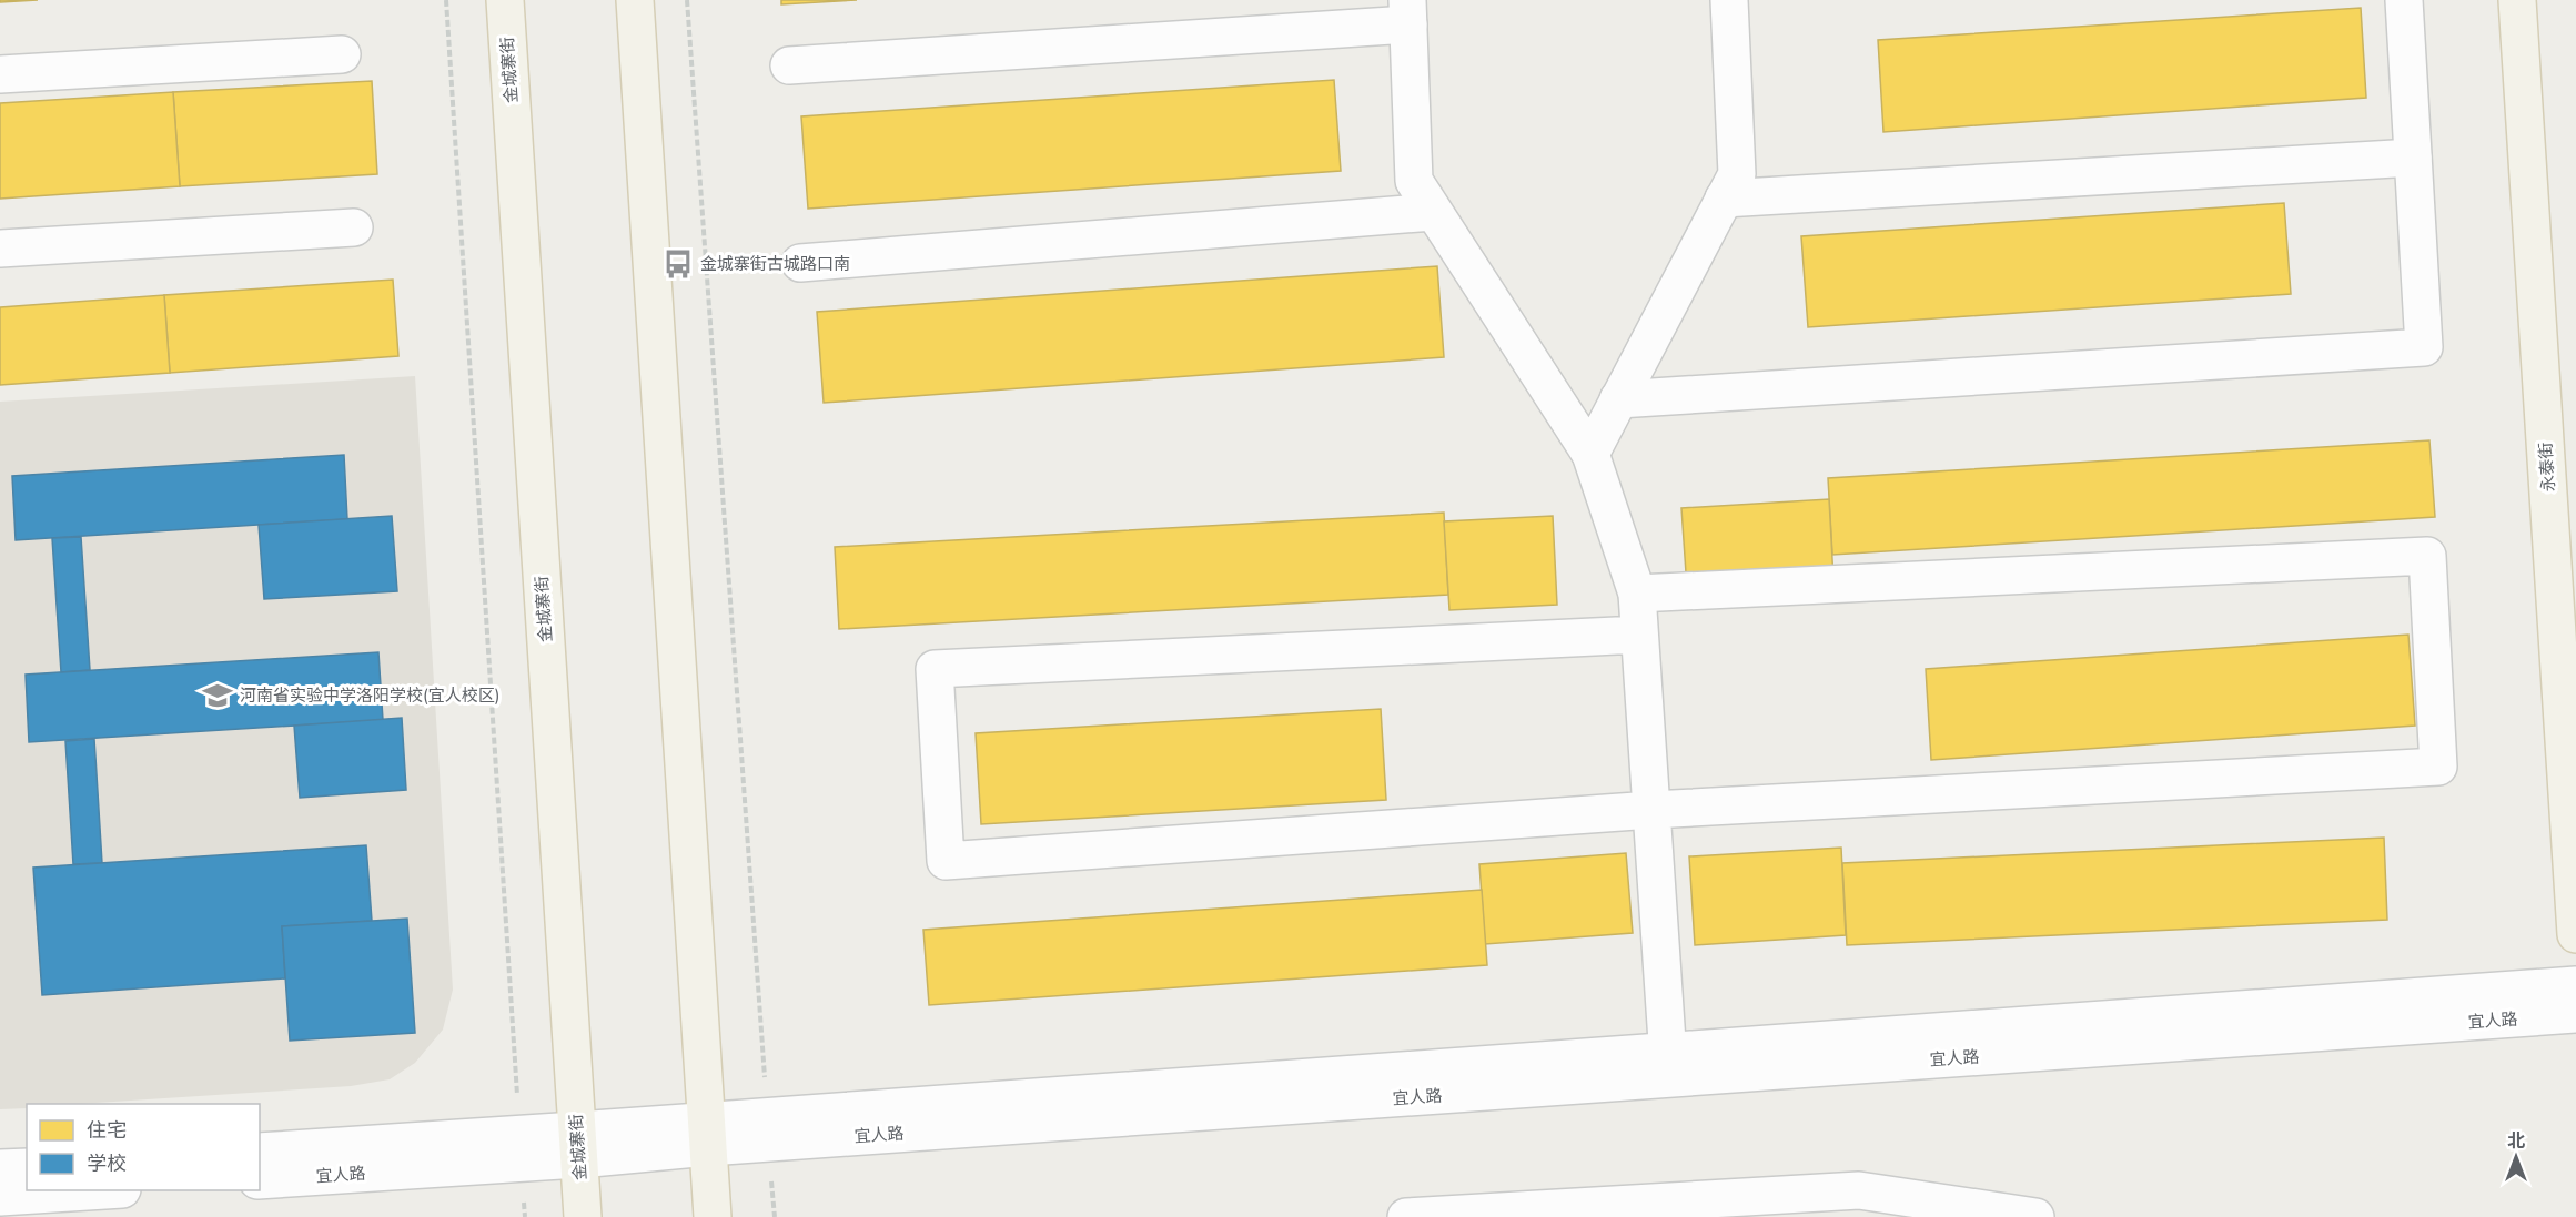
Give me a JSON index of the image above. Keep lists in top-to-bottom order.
{
  "streets": {
    "main road": ["金城寨街", "永泰街"],
    "street": ["宜人路"]
  },
  "crossings": [
    ["金城寨街", "宜人路"]
  ],
  "places": {
    "bus stop": ["金城寨街古城路口南"],
    "school or university": ["河南省实验中学洛阳学校(宜人校区)"]
  },
  "legend": ["住宅", "学校"],
  "north": "top"
}
